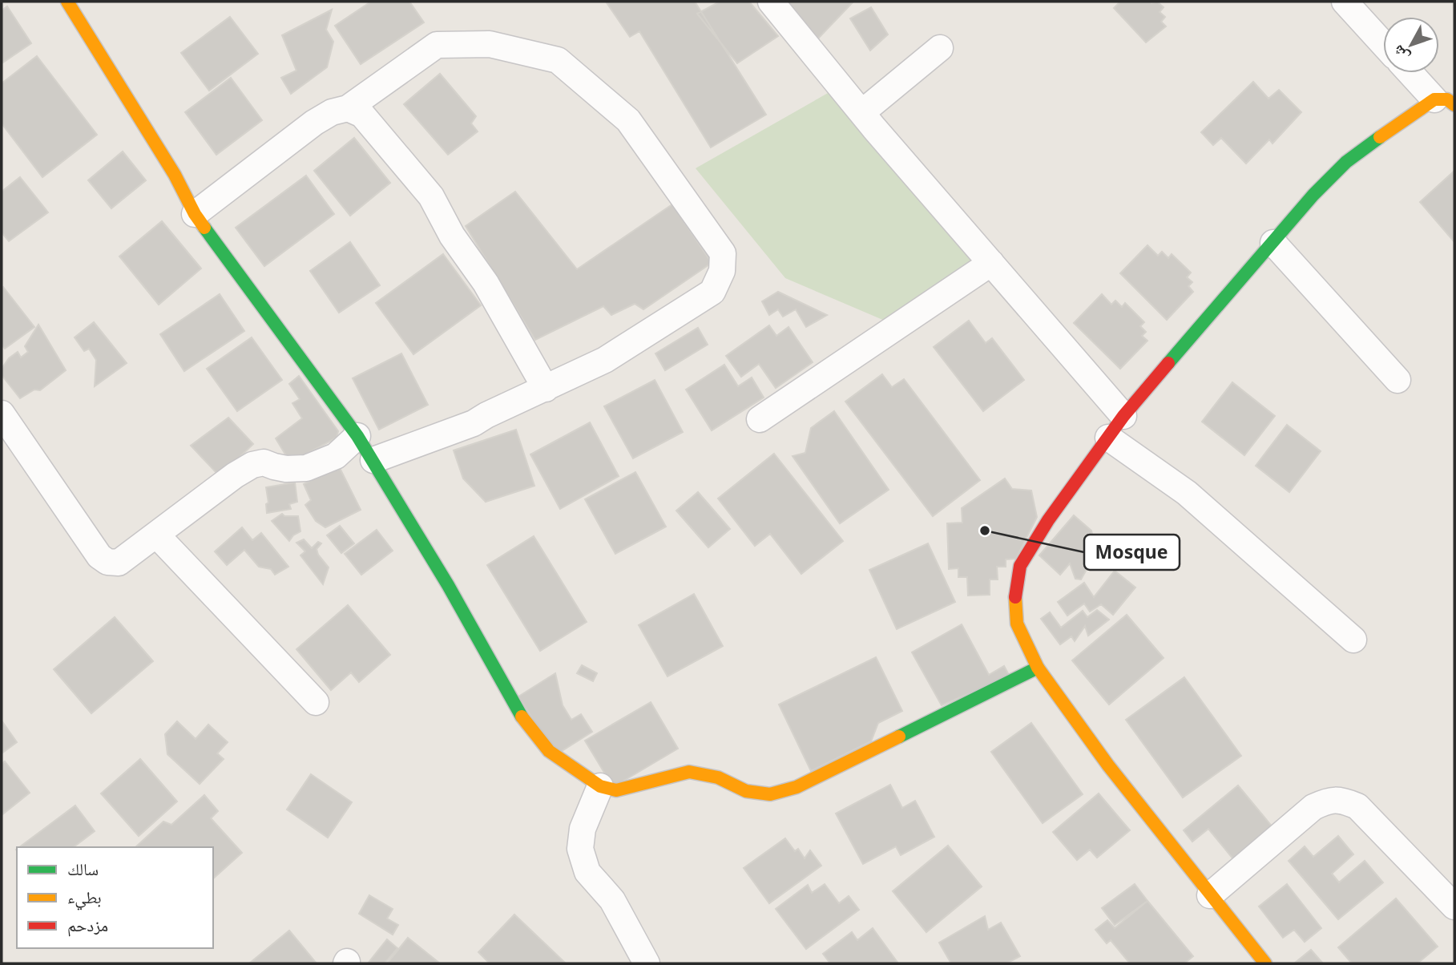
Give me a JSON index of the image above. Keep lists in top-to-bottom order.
{
  "places": ["Mosque"],
  "legend": ["سالك", "بطيء", "مزدحم"],
  "north": "bottom left"
}
